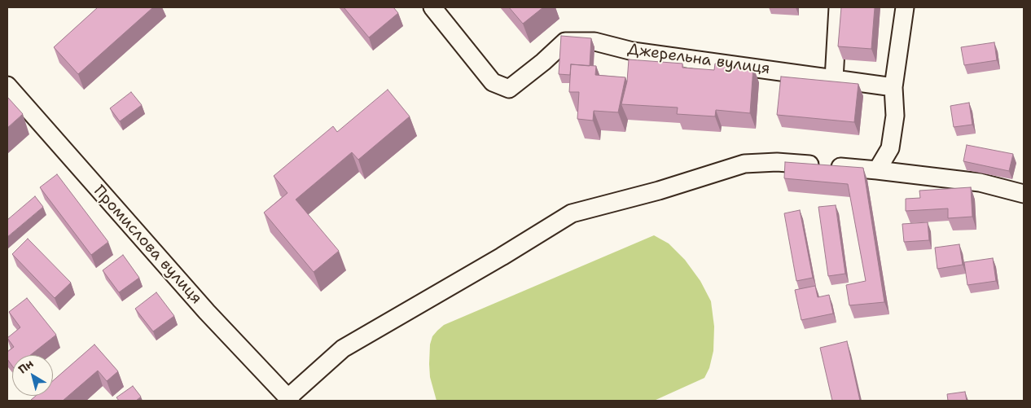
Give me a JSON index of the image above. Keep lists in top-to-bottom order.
{
  "streets": {
    "street": ["Джерельна вулиця", "Промислова вулиця"]
  },
  "north": "top left"
}
